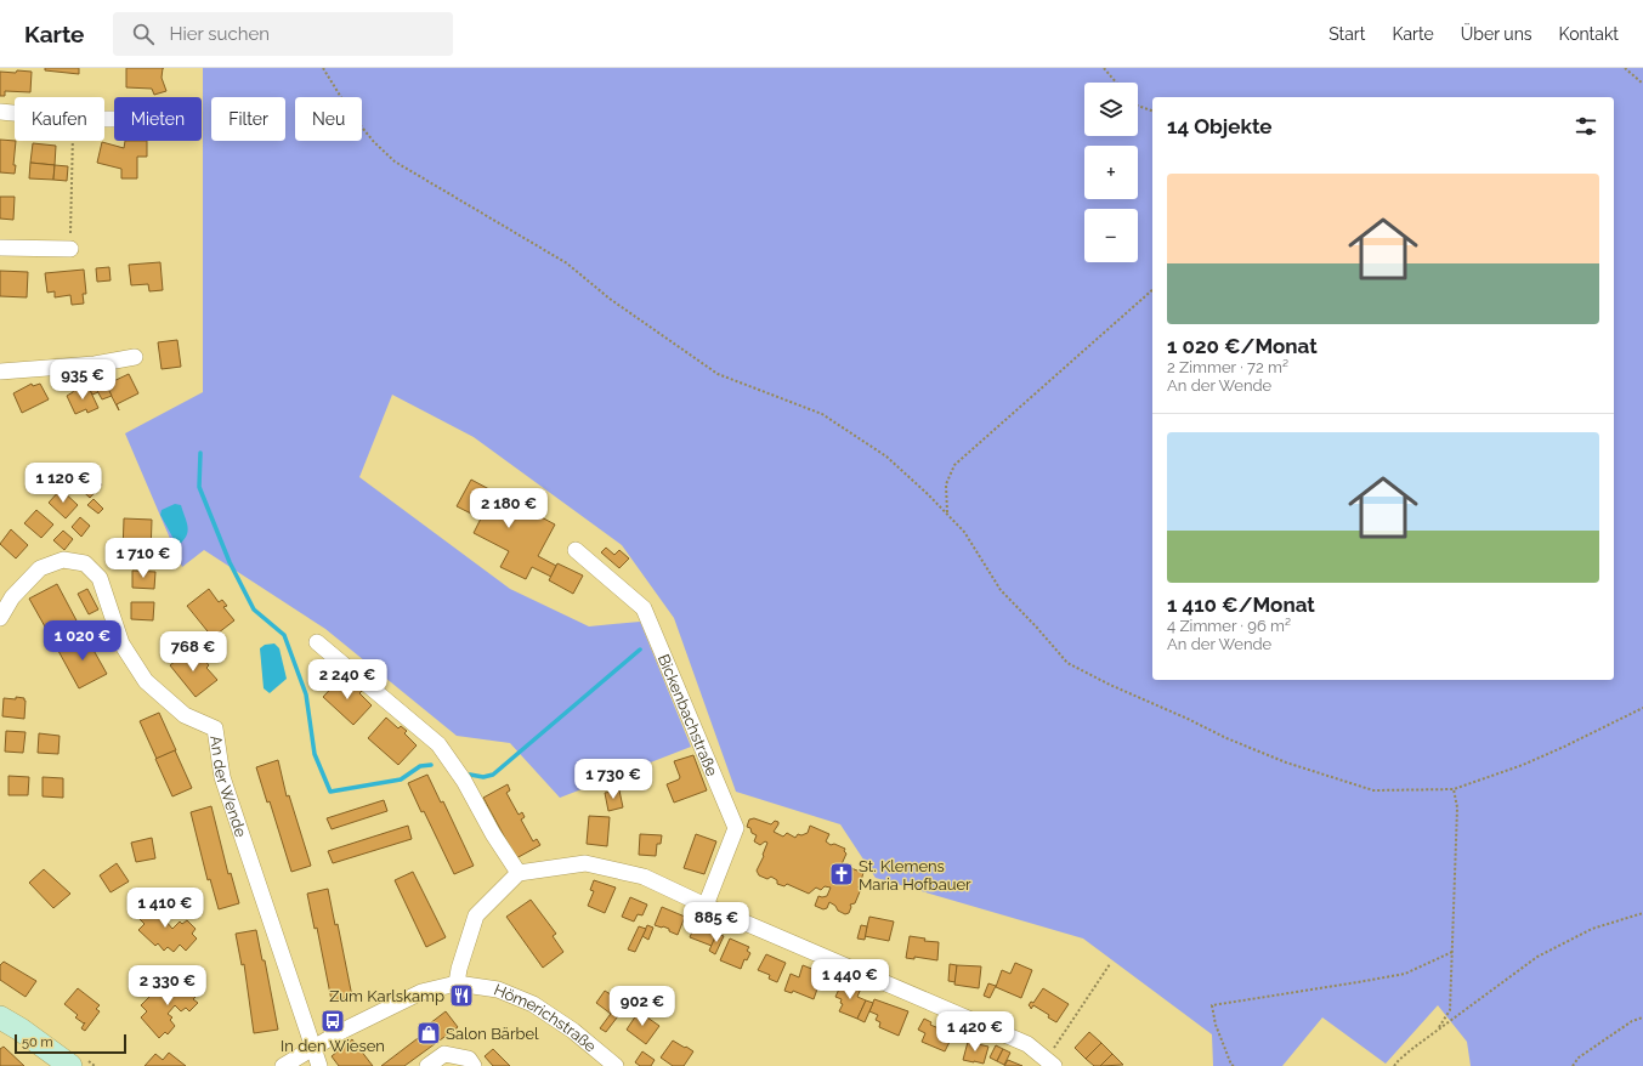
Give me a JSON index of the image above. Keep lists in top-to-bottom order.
{
  "streets": {
    "street": ["Bickenbachstraße", "An der Wende", "Hömerichstraße"]
  },
  "crossings": [
    ["An der Wende", "Hömerichstraße"]
  ],
  "places": {
    "church": ["St. Klemens Maria Hofbauer"],
    "restaurant": ["Zum Karlskamp"],
    "bus stop": ["In den Wiesen"],
    "shop": ["Salon Bärbel"]
  },
  "scale_bar": "50 m",
  "page": {
    "header": "Karte",
    "search": "Hier suchen",
    "nav": [
      "Start",
      "Karte",
      "Über uns",
      "Kontakt"
    ],
    "map_buttons": ["+", "−"],
    "chip": [
      "Kaufen",
      "Mieten",
      "Filter",
      "Neu"
    ],
    "heading": "14 Objekte",
    "list": [
      {
        "name": "1 020 €/Monat",
        "note": "2 Zimmer · 72 m² · An der Wende"
      },
      {
        "name": "1 410 €/Monat",
        "note": "4 Zimmer · 96 m² · An der Wende"
      }
    ],
    "price": [
      "935 €",
      "1 120 €",
      "2 180 €",
      "1 710 €",
      "1 020 €",
      "768 €",
      "2 240 €",
      "1 730 €",
      "1 410 €",
      "885 €",
      "1 440 €",
      "2 330 €",
      "902 €",
      "1 420 €"
    ],
    "scale": "50 m"
  }
}
